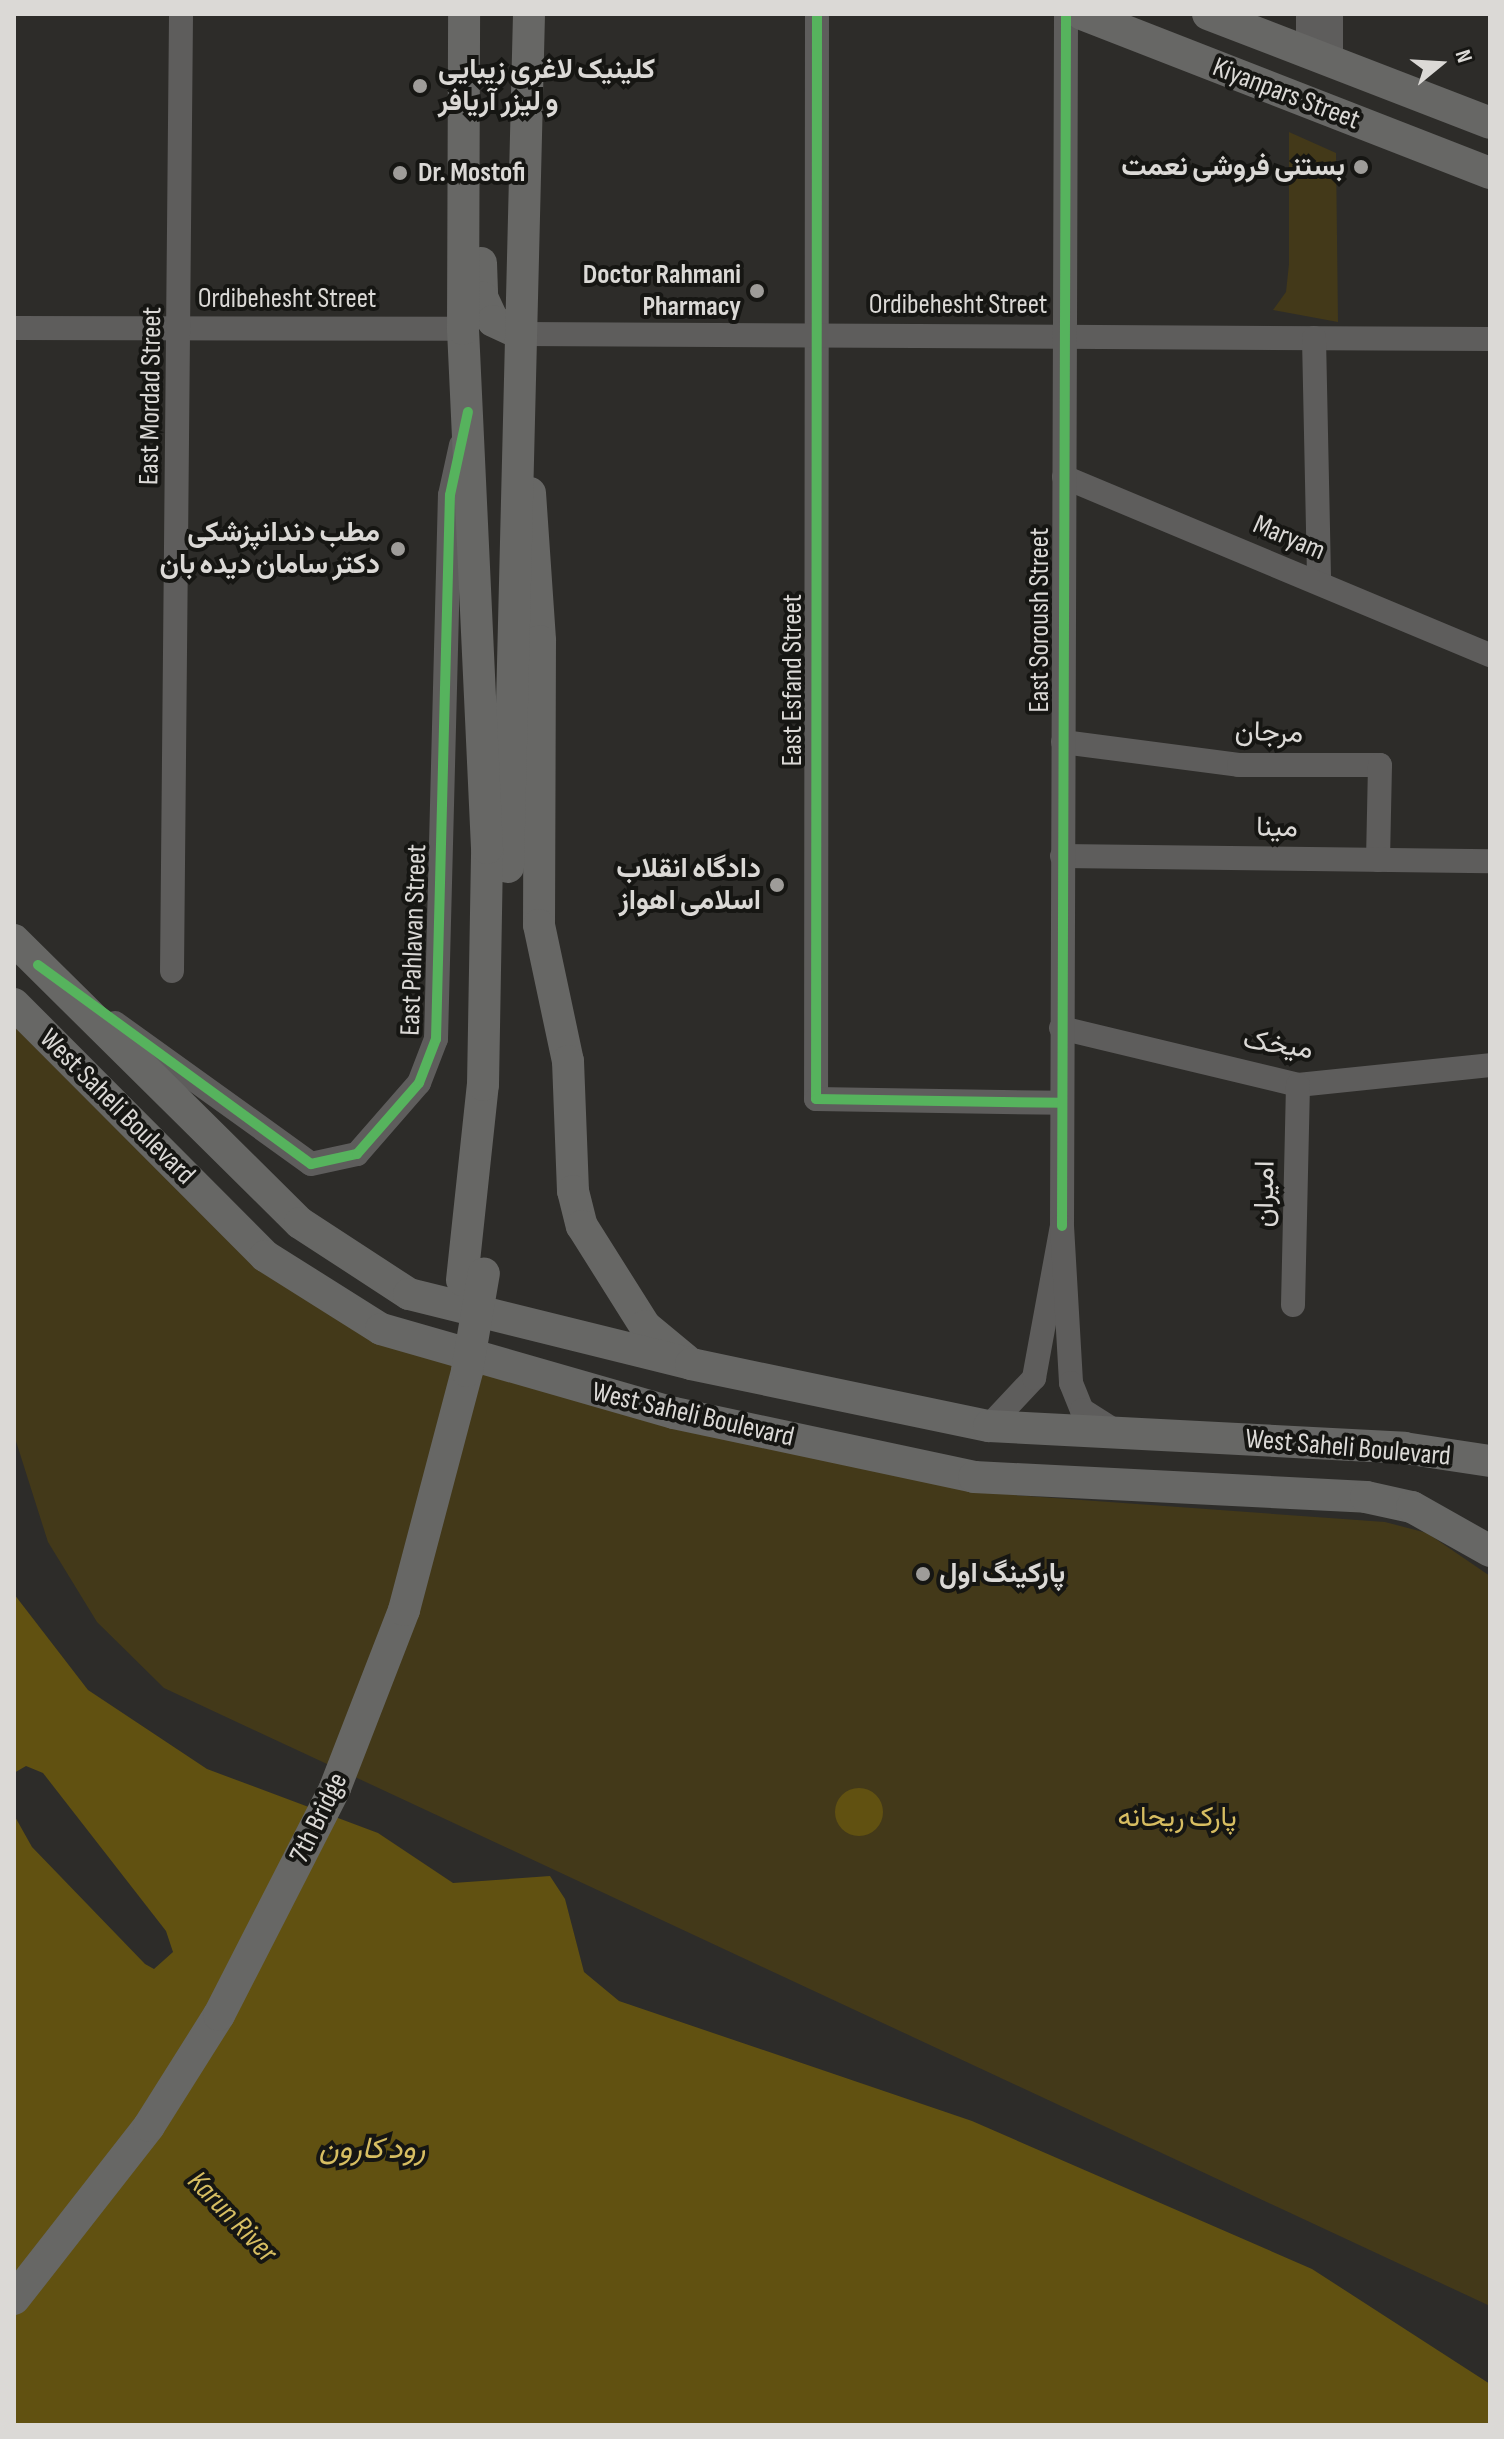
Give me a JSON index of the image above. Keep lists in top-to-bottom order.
{
  "streets": {
    "main road": [
      "Kiyanpars Street",
      "East Pahlavan Street",
      "West Saheli Boulevard",
      "7th Bridge"
    ],
    "street": [
      "Ordibehesht Street",
      "East Mordad Street",
      "Maryam",
      "East Soroush Street",
      "East Esfand Street",
      "مرجان",
      "مینا",
      "میخک",
      "امیران"
    ]
  },
  "crossings": [
    ["Ordibehesht Street", "East Mordad Street"],
    ["Ordibehesht Street", "East Soroush Street"],
    ["Ordibehesht Street", "East Esfand Street"],
    ["Ordibehesht Street", "East Pahlavan Street"],
    ["Maryam", "East Soroush Street"],
    ["East Soroush Street", "East Esfand Street"],
    ["East Soroush Street", "مرجان"],
    ["East Soroush Street", "مینا"],
    ["East Soroush Street", "میخک"],
    ["مرجان", "مینا"],
    ["East Pahlavan Street", "West Saheli Boulevard"],
    ["East Pahlavan Street", "7th Bridge"],
    ["میخک", "امیران"]
  ],
  "water": ["رود کارون", "Karun River"],
  "parks": ["پارک ریحانه"],
  "places": [
    "کلینیک لاغری زیبایی و لیزر آریافر",
    "بستنی فروشی نعمت",
    "Dr. Mostofi",
    "Doctor Rahmani Pharmacy",
    "مطب دندانپزشکی دکتر سامان دیده بان",
    "دادگاه انقلاب اسلامی اهواز",
    "پارکینگ اول"
  ],
  "north": "right"
}
